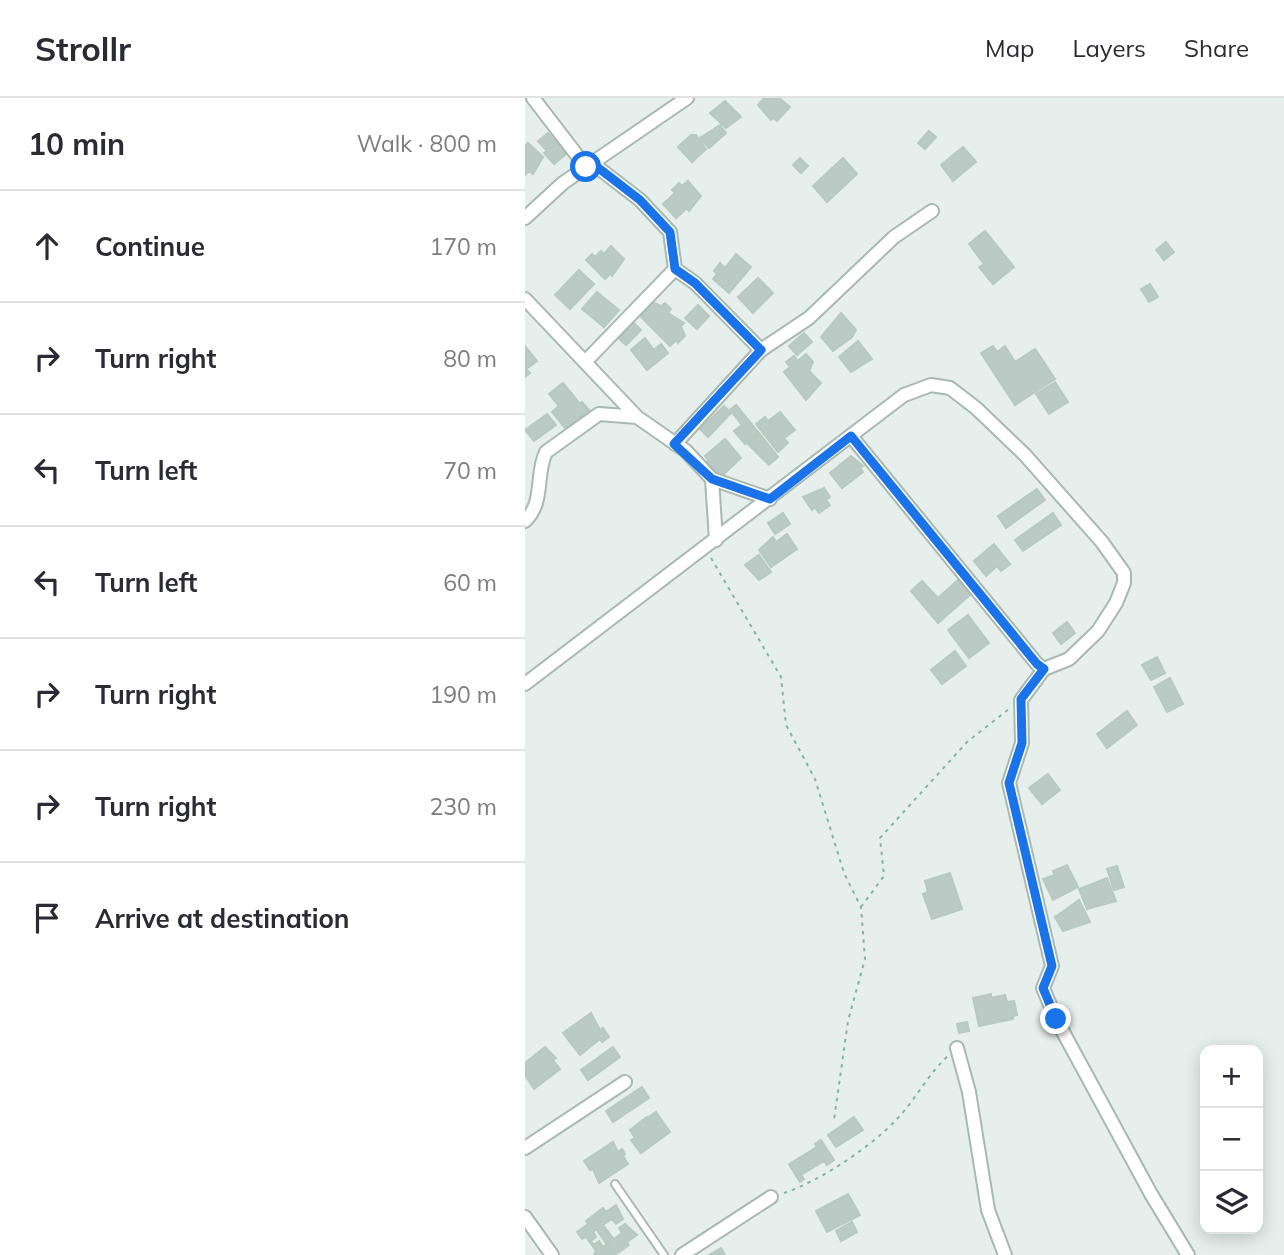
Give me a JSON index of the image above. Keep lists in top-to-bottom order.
{
  "page": {
    "header": "Strollr",
    "nav": ["Map", "Layers", "Share"],
    "heading": ["10 min", "Walk · 800 m"],
    "list": [
      ["Continue", "170 m"],
      ["Turn right", "80 m"],
      ["Turn left", "70 m"],
      ["Turn left", "60 m"],
      ["Turn right", "190 m"],
      ["Turn right", "230 m"],
      "Arrive at destination"
    ],
    "map_buttons": ["+", "−"]
  }
}
